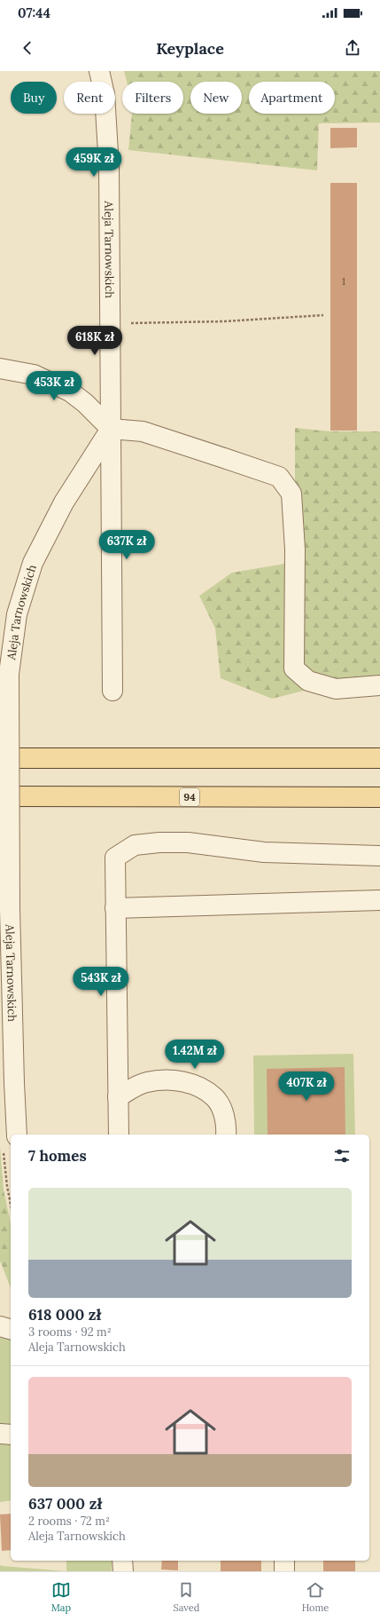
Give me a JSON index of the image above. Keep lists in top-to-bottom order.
{
  "streets": {
    "main road": ["94"],
    "street": ["Aleja Tarnowskich"]
  },
  "house_numbers": ["1"],
  "page": {
    "status": "07:44",
    "header": "Keyplace",
    "chip": [
      "Buy",
      "Rent",
      "Filters",
      "New",
      "Apartment"
    ],
    "price": [
      "459K zł",
      "618K zł",
      "453K zł",
      "637K zł",
      "543K zł",
      "1.42M zł",
      "407K zł"
    ],
    "heading": "7 homes",
    "list": [
      {
        "name": "618 000 zł",
        "note": "3 rooms · 92 m² · Aleja Tarnowskich"
      },
      {
        "name": "637 000 zł",
        "note": "2 rooms · 72 m² · Aleja Tarnowskich"
      }
    ],
    "tabs": ["Map", "Saved", "Home"]
  }
}
